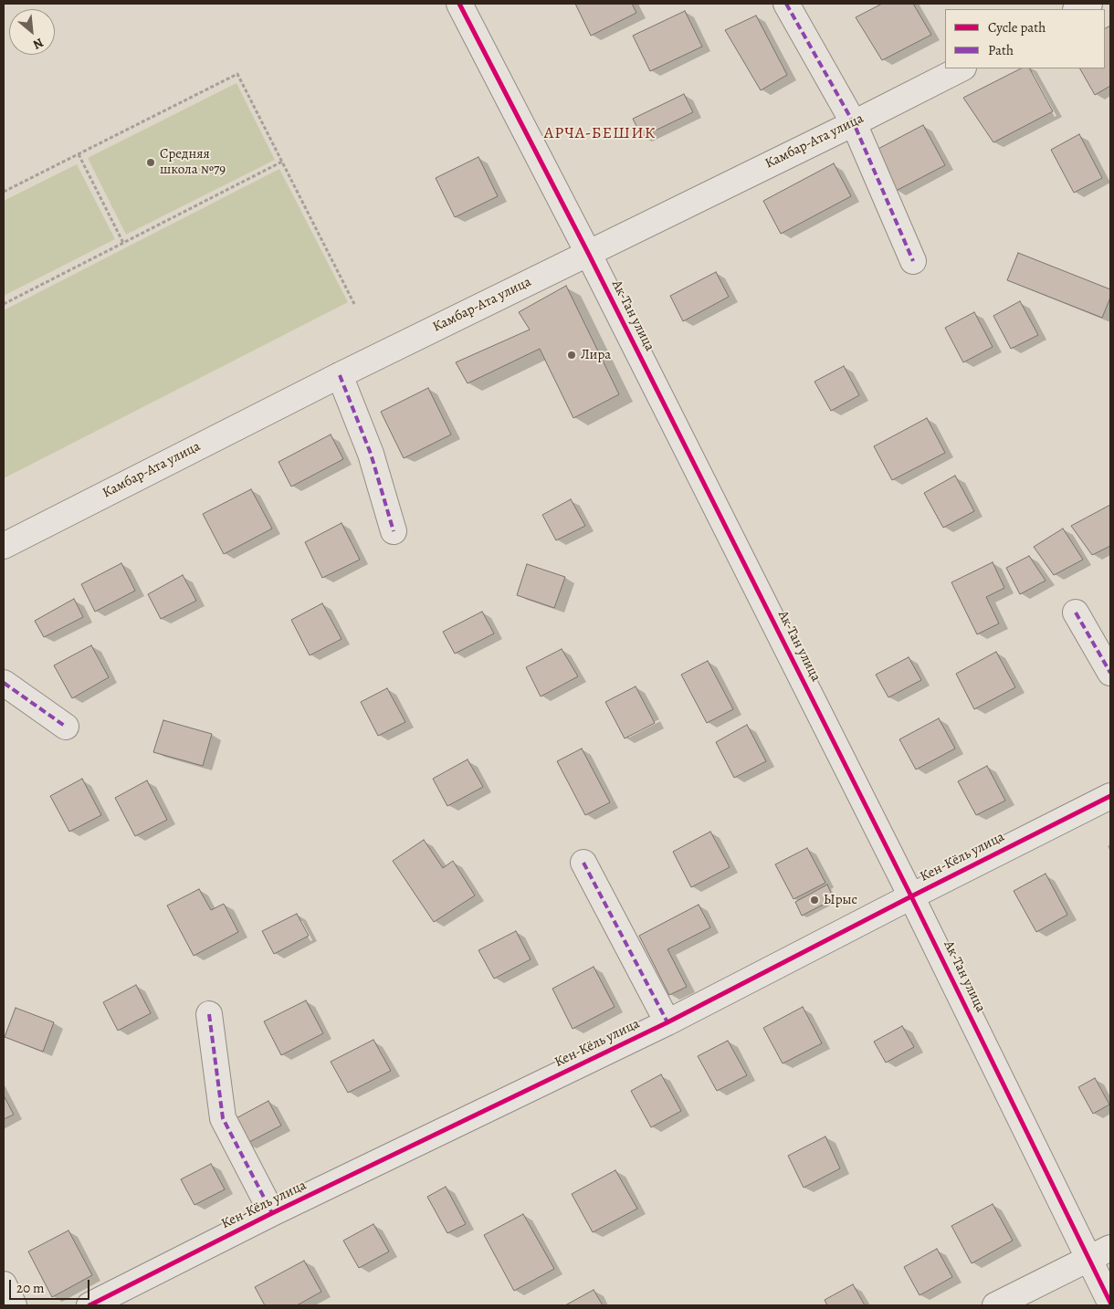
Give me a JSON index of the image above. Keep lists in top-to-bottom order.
{
  "streets": {
    "street": ["Камбар-Ата улица", "Ак-Тан улица", "Кен-Кёль улица"]
  },
  "crossings": [
    ["Камбар-Ата улица", "Ак-Тан улица"],
    ["Ак-Тан улица", "Кен-Кёль улица"]
  ],
  "districts": ["АРЧА-БЕШИК"],
  "places": ["Средняя школа №79", "Лира", "Ырыс"],
  "legend": ["Cycle path", "Path"],
  "scale_bar": "20 m",
  "north": "bottom right"
}
